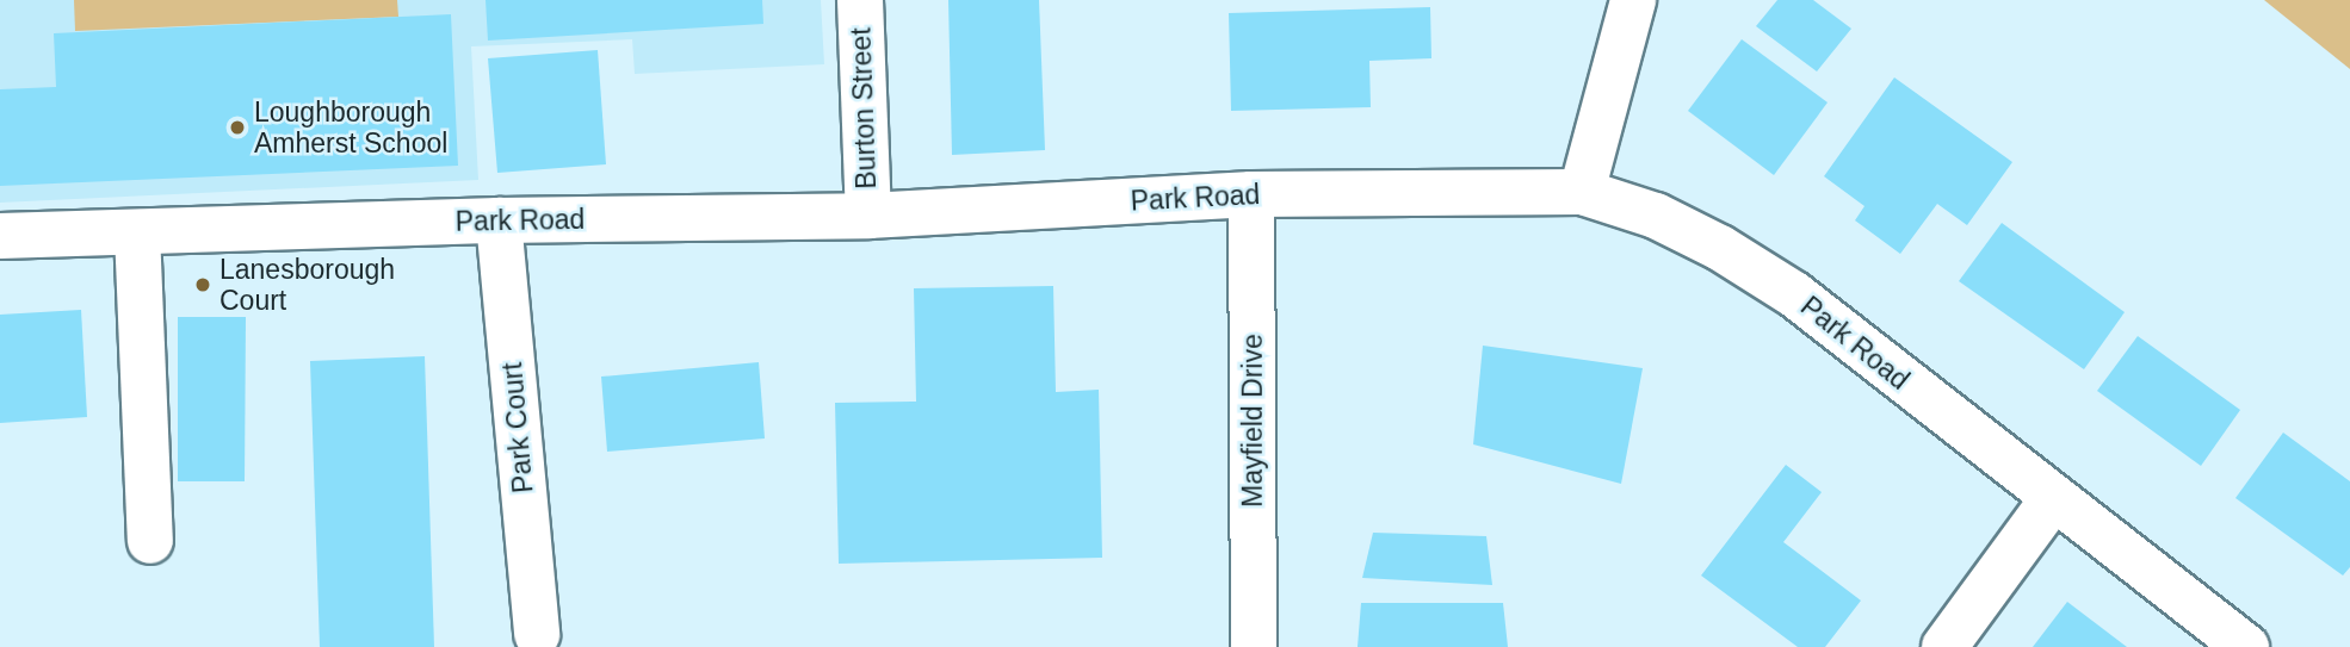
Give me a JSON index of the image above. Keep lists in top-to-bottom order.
{
  "streets": {
    "street": [
      "Burton Street",
      "Park Road",
      "Mayfield Drive",
      "Park Court"
    ]
  },
  "crossings": [
    ["Burton Street", "Park Road"],
    ["Park Road", "Mayfield Drive"],
    ["Park Road", "Park Court"]
  ],
  "places": ["Loughborough Amherst School", "Lanesborough Court"]
}
